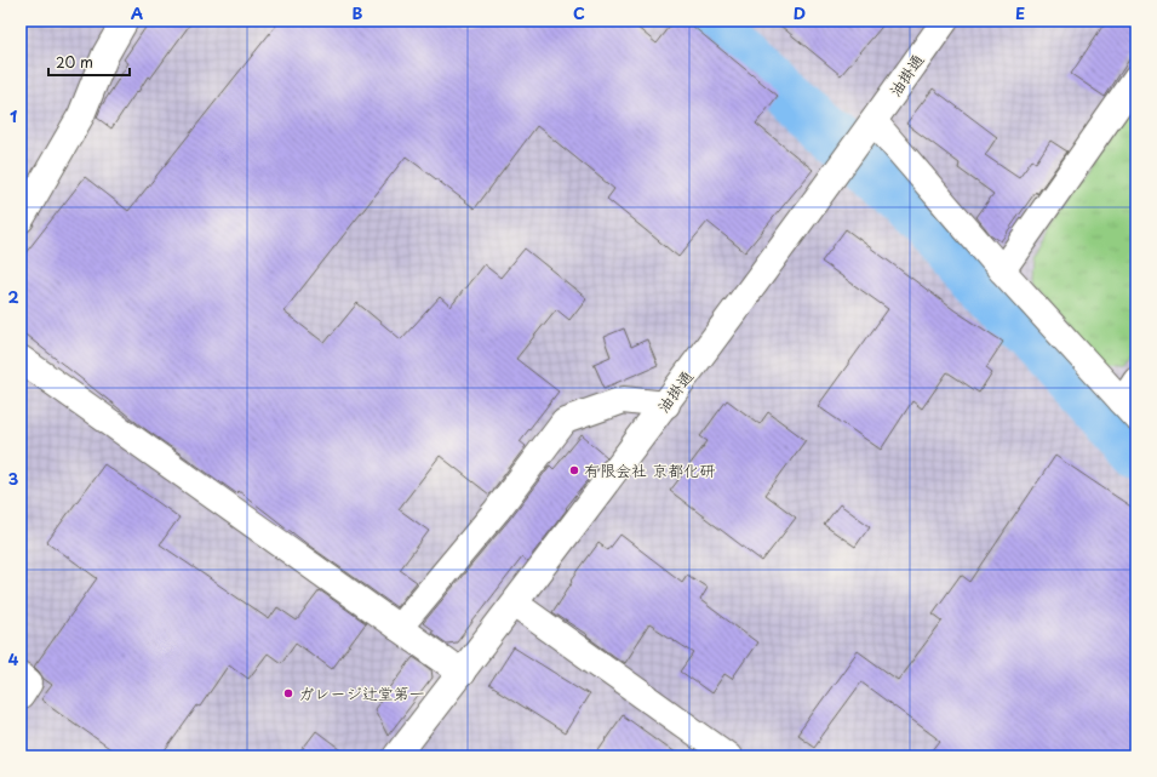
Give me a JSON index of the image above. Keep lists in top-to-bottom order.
{
  "streets": {
    "street": ["油掛通"]
  },
  "places": ["有限会社 京都化研", "ガレージ辻堂第一"],
  "scale_bar": "20 m",
  "grid": {
    "columns": [
      "A",
      "B",
      "C",
      "D",
      "E"
    ],
    "rows": [
      "1",
      "2",
      "3",
      "4"
    ]
  }
}
